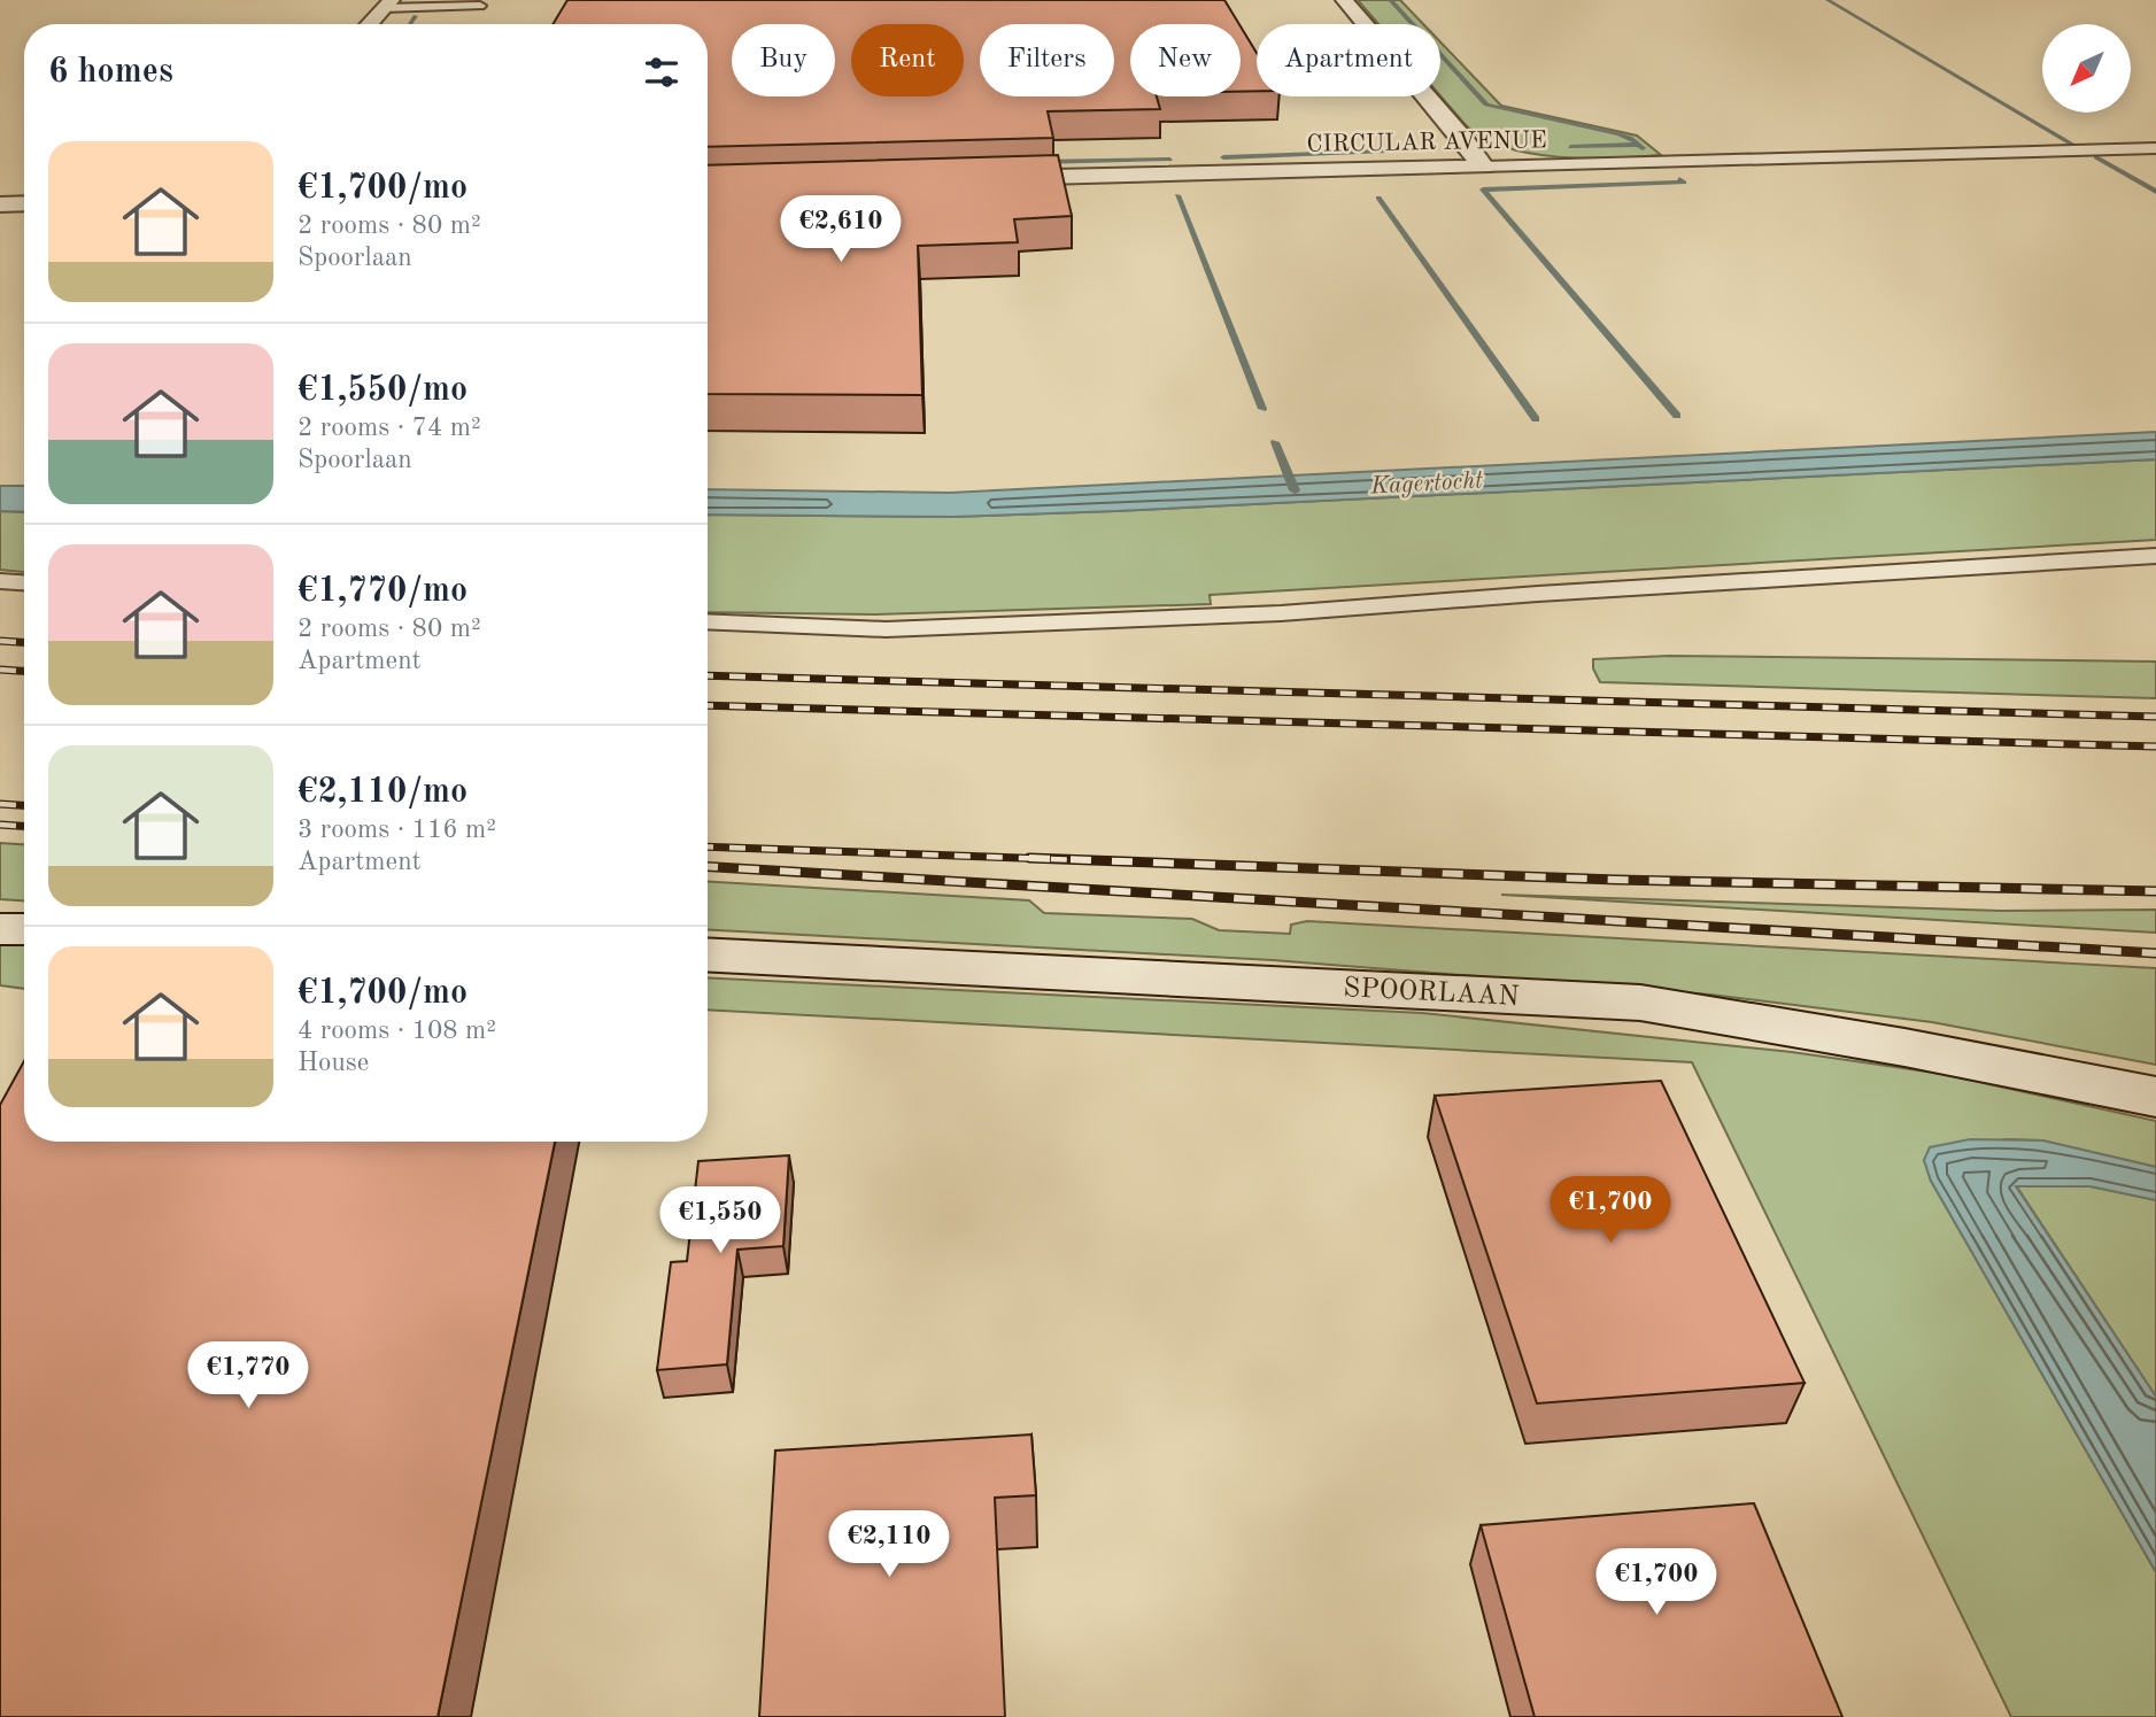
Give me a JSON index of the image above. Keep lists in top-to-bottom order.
{
  "streets": {
    "street": ["CIRCULAR AVENUE", "SPOORLAAN"]
  },
  "water": ["Kagertocht"],
  "north": "bottom left",
  "page": {
    "chip": [
      "Buy",
      "Rent",
      "Filters",
      "New",
      "Apartment"
    ],
    "heading": "6 homes",
    "list": [
      {
        "name": "€1,700/mo",
        "note": "2 rooms · 80 m² · Spoorlaan"
      },
      {
        "name": "€1,550/mo",
        "note": "2 rooms · 74 m² · Spoorlaan"
      },
      {
        "name": "€1,770/mo",
        "note": "2 rooms · 80 m² · Apartment"
      },
      {
        "name": "€2,110/mo",
        "note": "3 rooms · 116 m² · Apartment"
      },
      {
        "name": "€1,700/mo",
        "note": "4 rooms · 108 m² · House"
      }
    ],
    "price": [
      "€2,610",
      "€1,700",
      "€1,550",
      "€1,770",
      "€2,110",
      "€1,700"
    ]
  }
}
